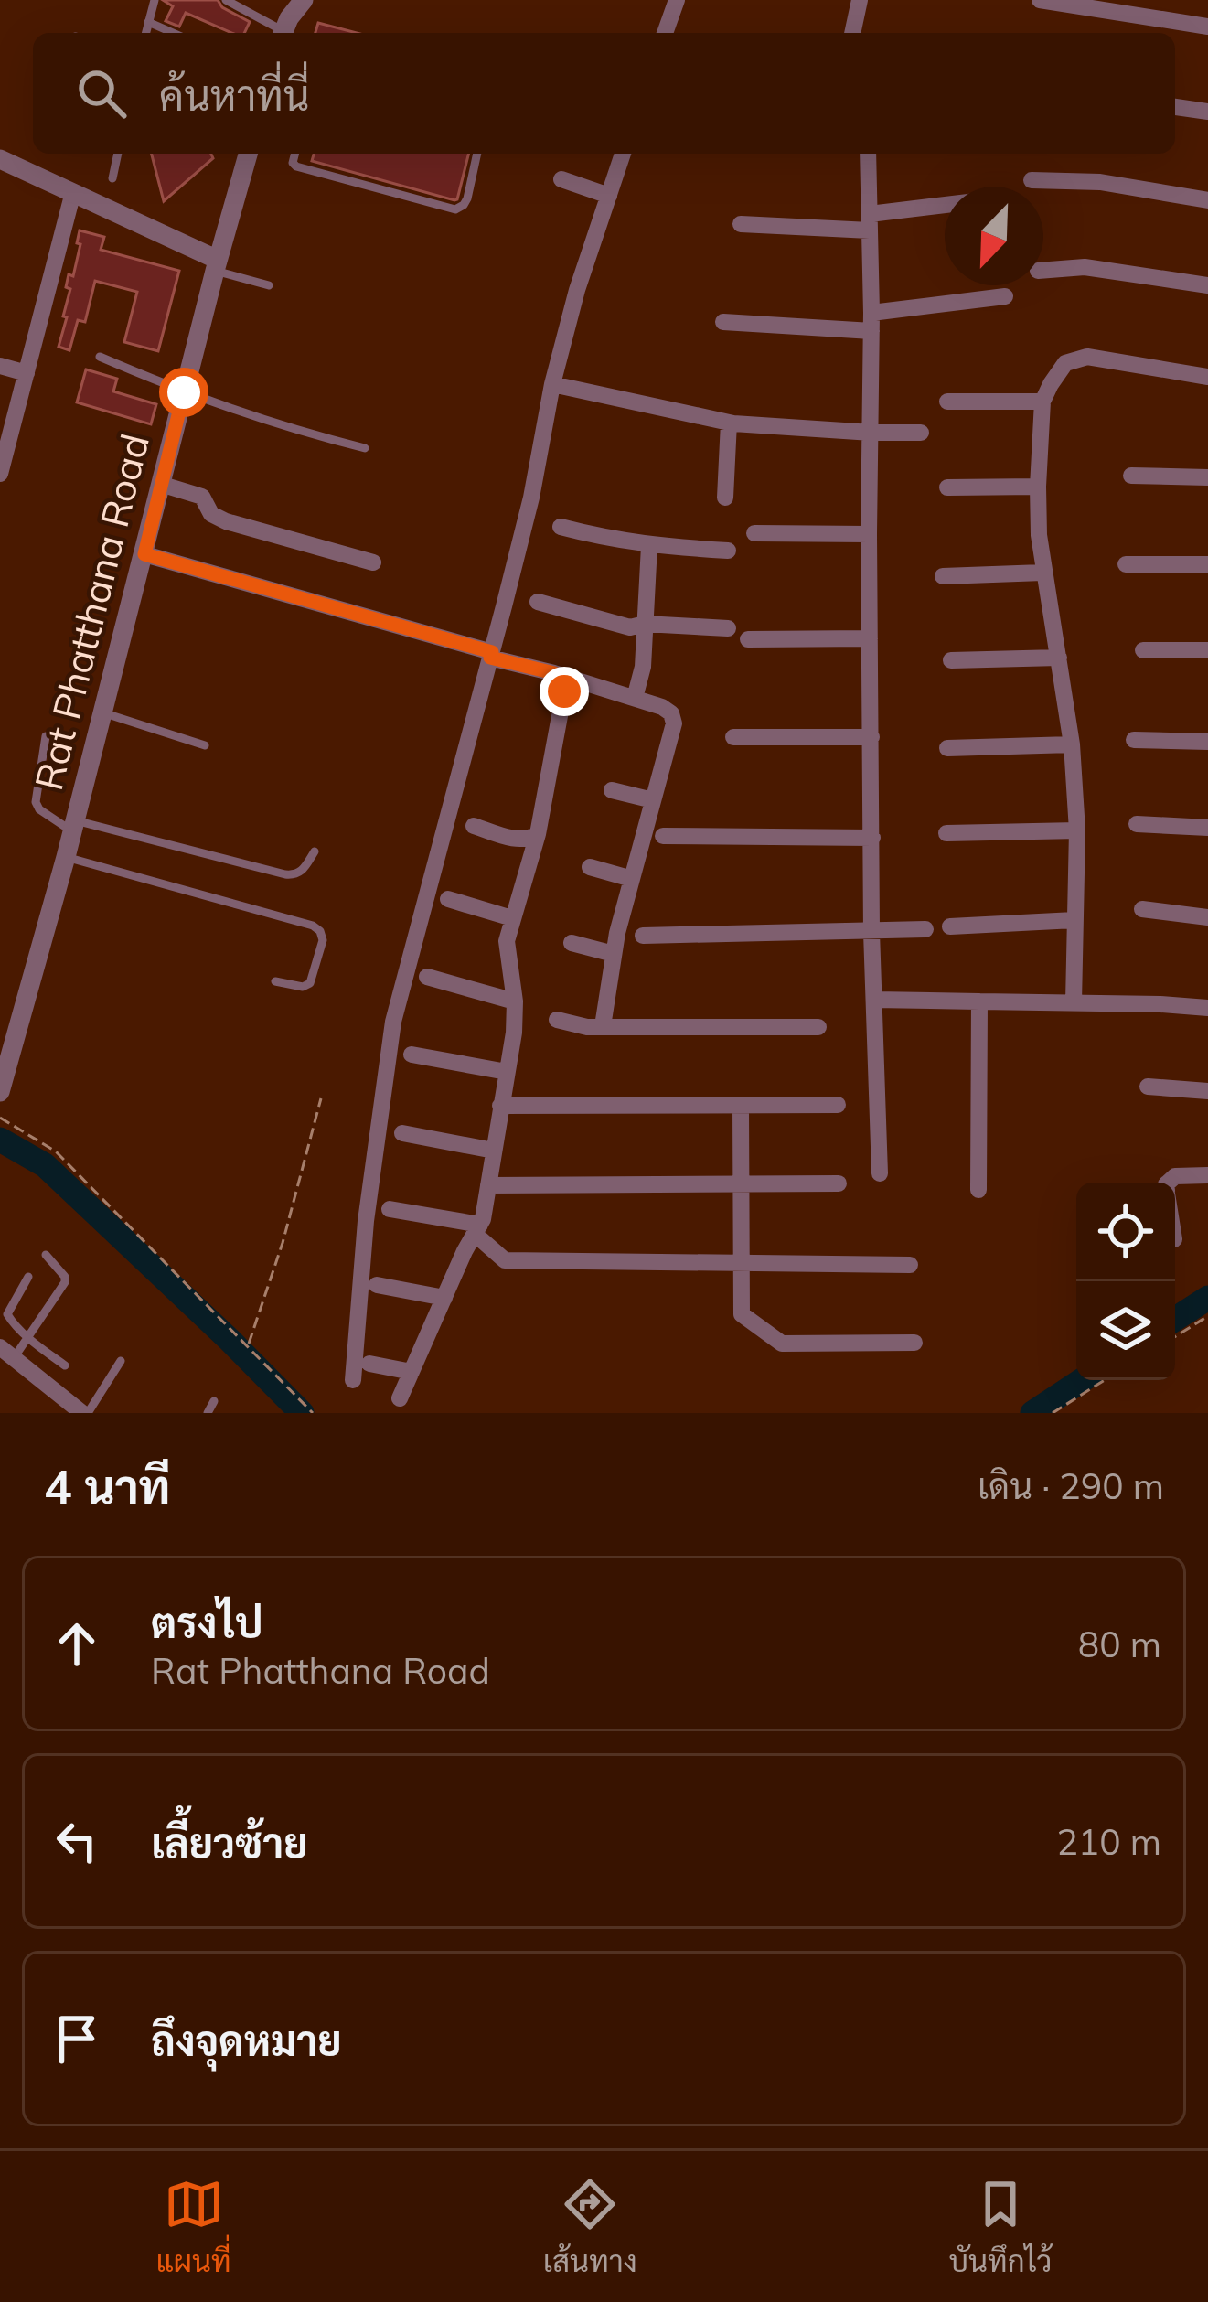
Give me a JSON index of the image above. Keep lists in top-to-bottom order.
{
  "streets": {
    "street": ["Rat Phatthana Road"]
  },
  "north": "bottom left",
  "page": {
    "search": "ค้นหาที่นี่",
    "heading": ["4 นาที", "เดิน · 290 m"],
    "list": [
      ["ตรงไป", "Rat Phatthana Road", "80 m"],
      ["เลี้ยวซ้าย", "210 m"],
      "ถึงจุดหมาย"
    ],
    "nav": ["แผนที่", "เส้นทาง", "บันทึกไว้"]
  }
}
